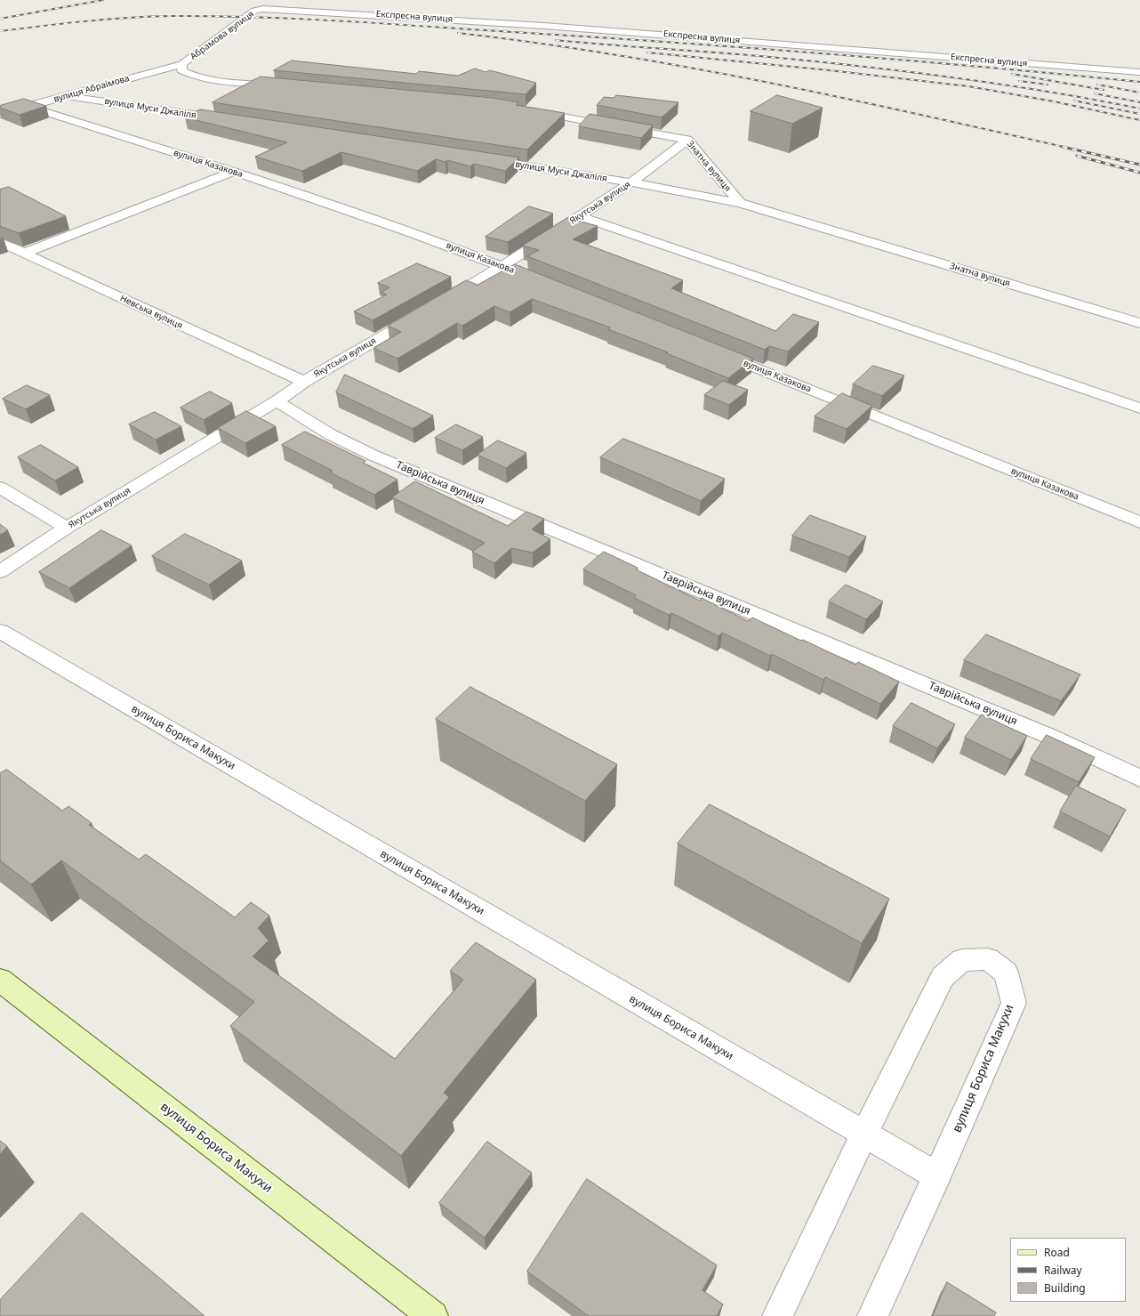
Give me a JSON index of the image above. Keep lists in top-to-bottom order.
{
  "streets": {
    "main road": ["вулиця Бориса Макухи"],
    "street": [
      "Експресна вулиця",
      "Абрамова вулиця",
      "вулиця Абраімова",
      "вулиця Муси Джаліля",
      "вулиця Казакова",
      "Знатна вулиця",
      "Якутська вулиця",
      "Невська вулиця",
      "Таврійська вулиця"
    ]
  },
  "crossings": [
    ["Експресна вулиця", "Абрамова вулиця"],
    ["Абрамова вулиця", "вулиця Абраімова"],
    ["вулиця Абраімова", "вулиця Муси Джаліля"],
    ["вулиця Абраімова", "вулиця Казакова"],
    ["вулиця Муси Джаліля", "Знатна вулиця"],
    ["вулиця Муси Джаліля", "Якутська вулиця"],
    ["вулиця Казакова", "Якутська вулиця"],
    ["Знатна вулиця", "Якутська вулиця"],
    ["Якутська вулиця", "Невська вулиця"],
    ["Якутська вулиця", "Таврійська вулиця"]
  ],
  "legend": ["Road", "Railway", "Building"]
}
